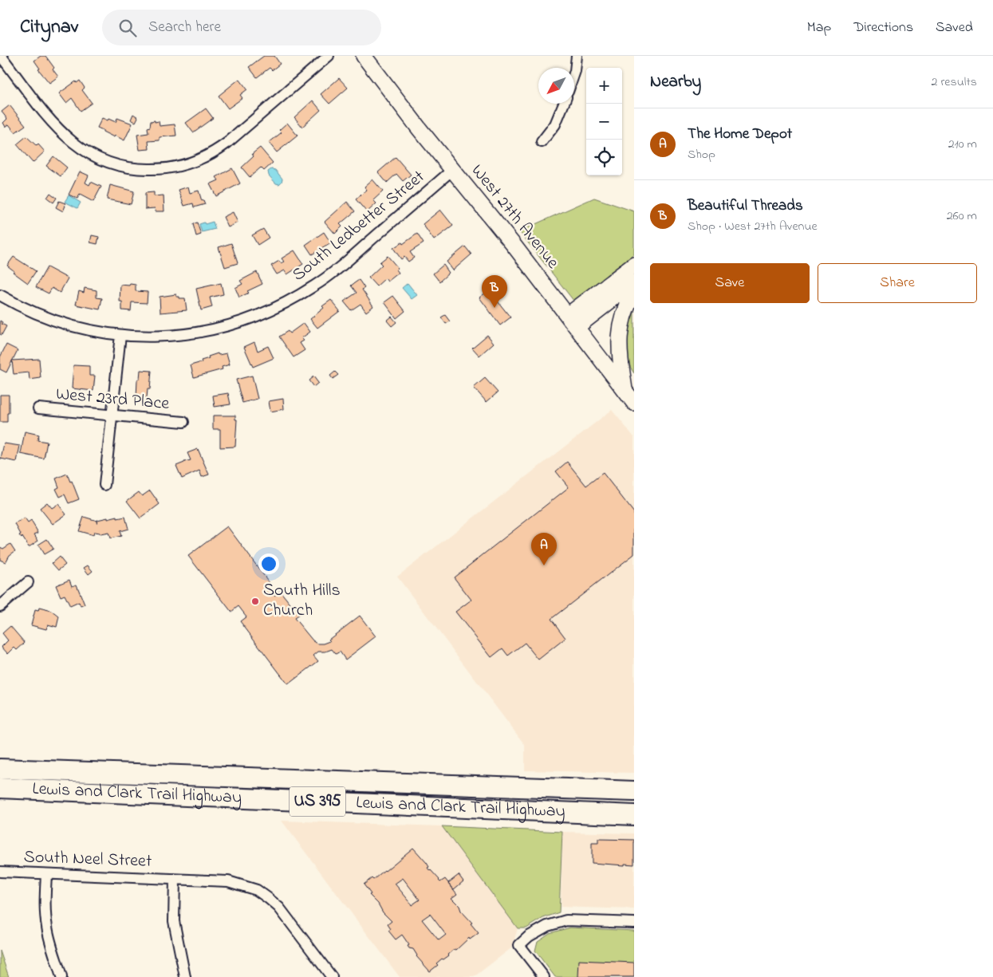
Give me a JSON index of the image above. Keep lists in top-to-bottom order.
{
  "streets": {
    "highway": ["Lewis and Clark Trail Highway", "US 395"],
    "main road": ["West 27th Avenue"],
    "street": ["South Ledbetter Street", "West 23rd Place", "South Neel Street"]
  },
  "crossings": [
    ["West 27th Avenue", "South Ledbetter Street"]
  ],
  "places": ["South Hills Church"],
  "north": "bottom left",
  "page": {
    "header": "Citynav",
    "search": "Search here",
    "nav": ["Map", "Directions", "Saved"],
    "heading": ["Nearby", "2 results"],
    "map_buttons": ["+", "−"],
    "list": [
      {
        "mark": "A",
        "name": "The Home Depot",
        "note": "Shop",
        "value": "210 m"
      },
      {
        "mark": "B",
        "name": "Beautiful Threads",
        "note": "Shop · West 27th Avenue",
        "value": "260 m"
      }
    ],
    "buttons": ["Save", "Share"],
    "pins": ["B", "A"]
  }
}
